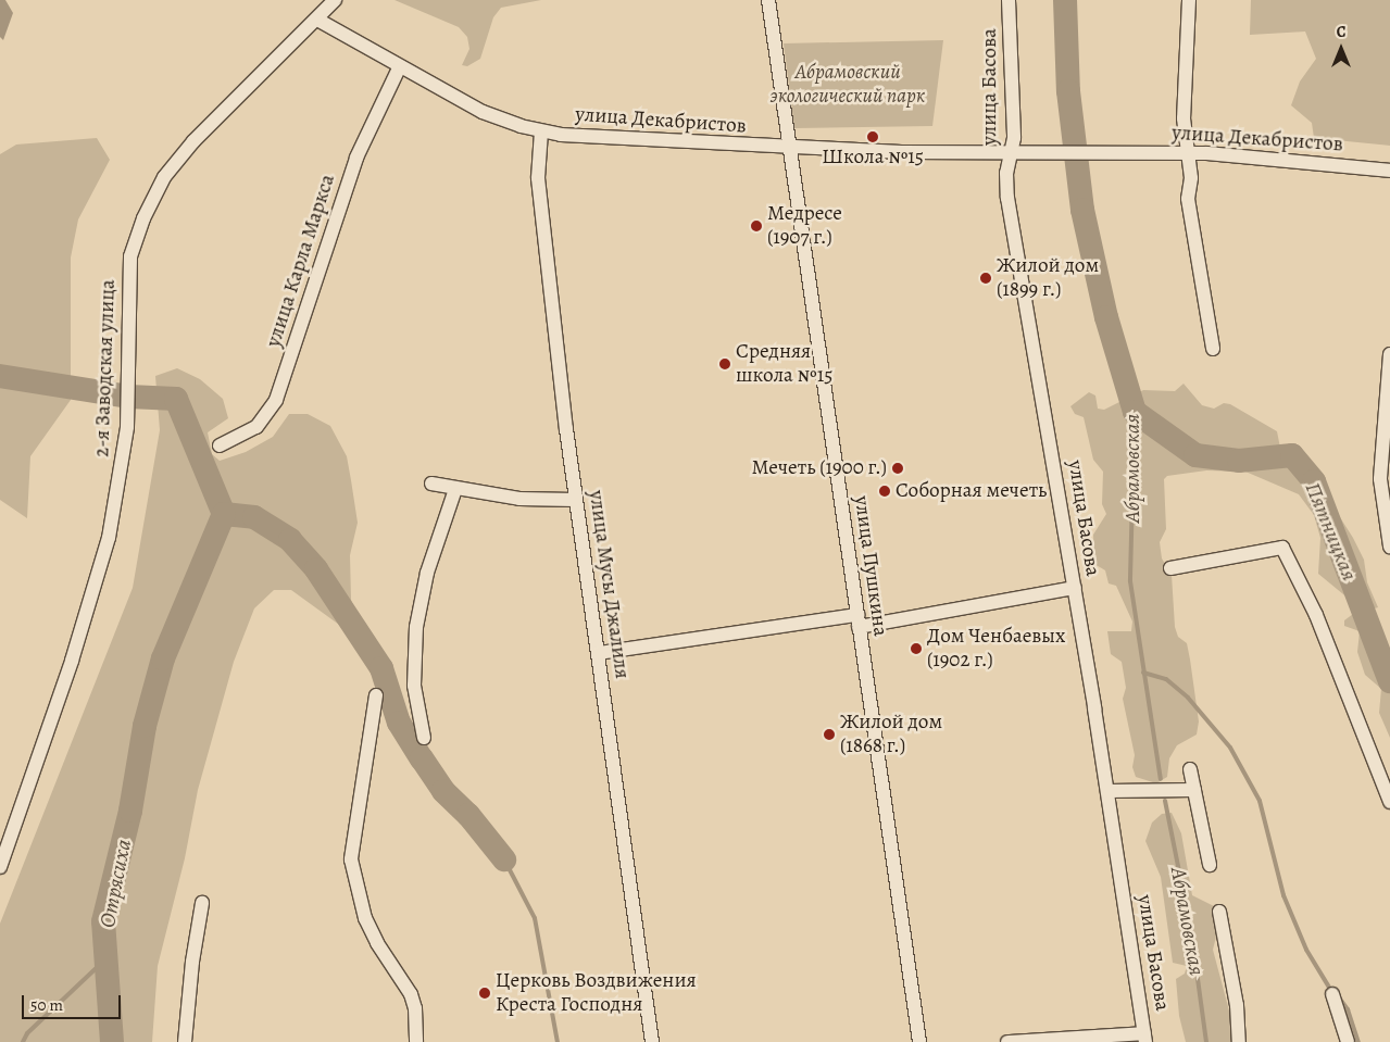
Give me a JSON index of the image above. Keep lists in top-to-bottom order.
{
  "streets": {
    "street": [
      "улица Басова",
      "улица Декабристов",
      "улица Карла Маркса",
      "2-я Заводская улица",
      "улица Пушкина",
      "улица Мусы Джалиля"
    ]
  },
  "crossings": [
    ["улица Басова", "улица Декабристов"],
    ["улица Декабристов", "улица Карла Маркса"],
    ["улица Декабристов", "2-я Заводская улица"],
    ["улица Декабристов", "улица Пушкина"],
    ["улица Декабристов", "улица Мусы Джалиля"]
  ],
  "water": ["Абрамовская", "Пятницкая", "Отрясиха"],
  "parks": ["Абрамовский экологический парк"],
  "places": [
    "Школа №15",
    "Медресе (1907 г.)",
    "Жилой дом (1899 г.)",
    "Средняя школа №15",
    "Мечеть (1900 г.)",
    "Соборная мечеть",
    "Дом Ченбаевых (1902 г.)",
    "Жилой дом (1868 г.)",
    "Церковь Воздвижения Креста Господня"
  ],
  "scale_bar": "50 m",
  "north": "top"
}
